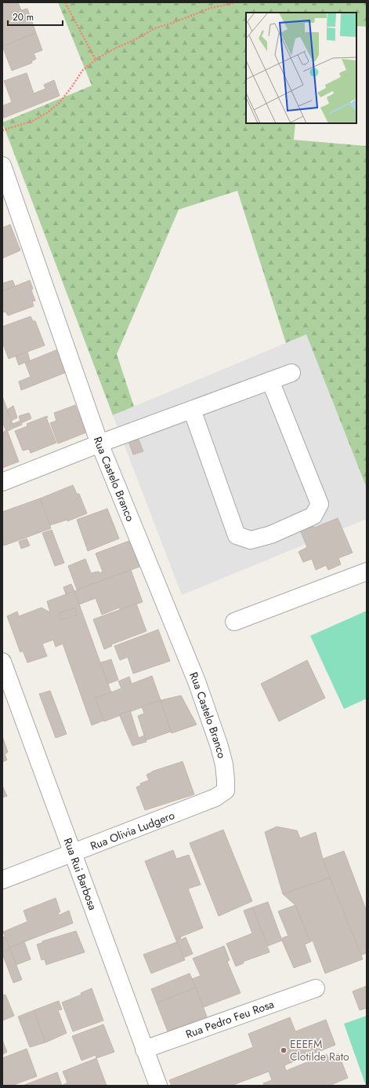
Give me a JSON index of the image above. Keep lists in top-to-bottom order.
{
  "streets": {
    "street": [
      "Rua Castelo Branco",
      "Rua Olivia Ludgero",
      "Rua Rui Barbosa",
      "Rua Pedro Feu Rosa"
    ]
  },
  "crossings": [
    ["Rua Castelo Branco", "Rua Olivia Ludgero"],
    ["Rua Olivia Ludgero", "Rua Rui Barbosa"],
    ["Rua Rui Barbosa", "Rua Pedro Feu Rosa"]
  ],
  "places": ["EEEFM Clotilde Rato"],
  "scale_bar": "20 m"
}
